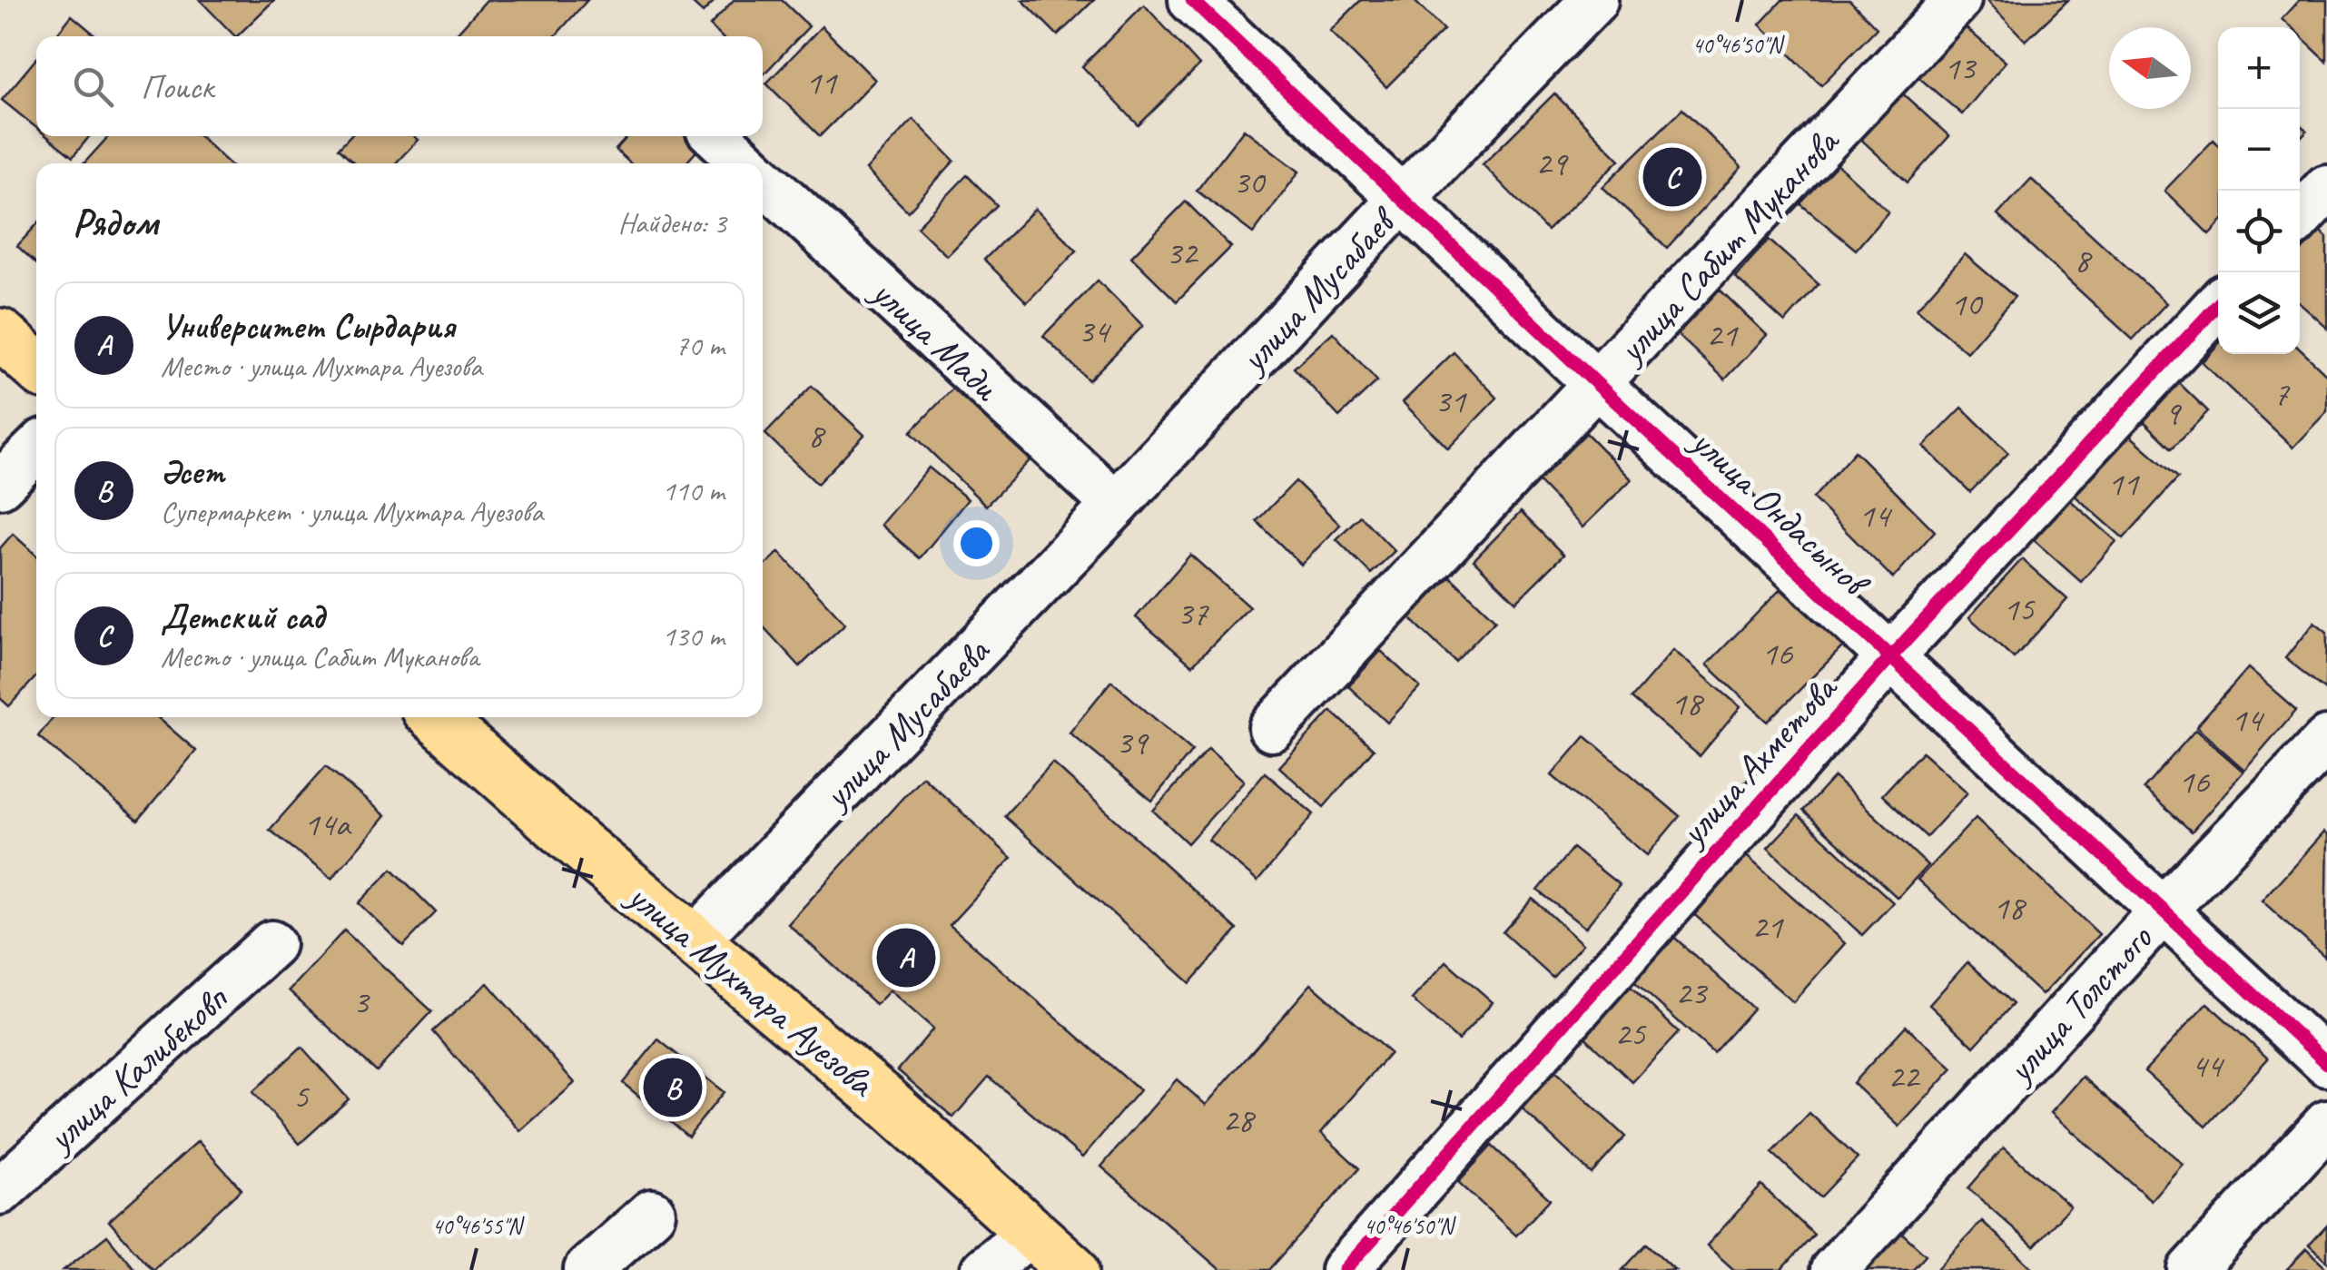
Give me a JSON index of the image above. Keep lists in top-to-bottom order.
{
  "streets": {
    "main road": ["улица Мухтара Ауезова"],
    "street": [
      "улица Сабит Муканова",
      "улица Мусабаев",
      "улица Мади",
      "улица Ондасынов",
      "улица Мусабаева",
      "улица Ахметова",
      "улица Толстого",
      "улица Калибековп"
    ]
  },
  "crossings": [
    ["улица Сабит Муканова", "улица Ондасынов"],
    ["улица Мусабаев", "улица Мади"],
    ["улица Мусабаев", "улица Ондасынов"],
    ["улица Мусабаев", "улица Мусабаева"],
    ["улица Мади", "улица Мусабаева"],
    ["улица Ондасынов", "улица Ахметова"],
    ["улица Ондасынов", "улица Толстого"],
    ["улица Мусабаева", "улица Мухтара Ауезова"]
  ],
  "house_numbers": [
    "13",
    "11",
    "29",
    "30",
    "32",
    "8",
    "10",
    "34",
    "21",
    "7",
    "31",
    "9",
    "8",
    "11",
    "14",
    "15",
    "37",
    "16",
    "18",
    "14",
    "39",
    "16",
    "14а",
    "18",
    "21",
    "23",
    "3",
    "25",
    "44",
    "22",
    "5",
    "28"
  ],
  "north": "left",
  "page": {
    "map_buttons": ["+", "−"],
    "search": "Поиск",
    "pins": ["C", "A", "B"],
    "heading": ["Рядом", "Найдено: 3"],
    "list": [
      {
        "mark": "A",
        "name": "Университет Сырдария",
        "note": "Место · улица Мухтара Ауезова",
        "value": "70 m"
      },
      {
        "mark": "B",
        "name": "Әсет",
        "note": "Супермаркет · улица Мухтара Ауезова",
        "value": "110 m"
      },
      {
        "mark": "C",
        "name": "Детский сад",
        "note": "Место · улица Сабит Муканова",
        "value": "130 m"
      }
    ]
  },
  "coordinates": ["40°46'50\"N", "40°46'55\"N"]
}
